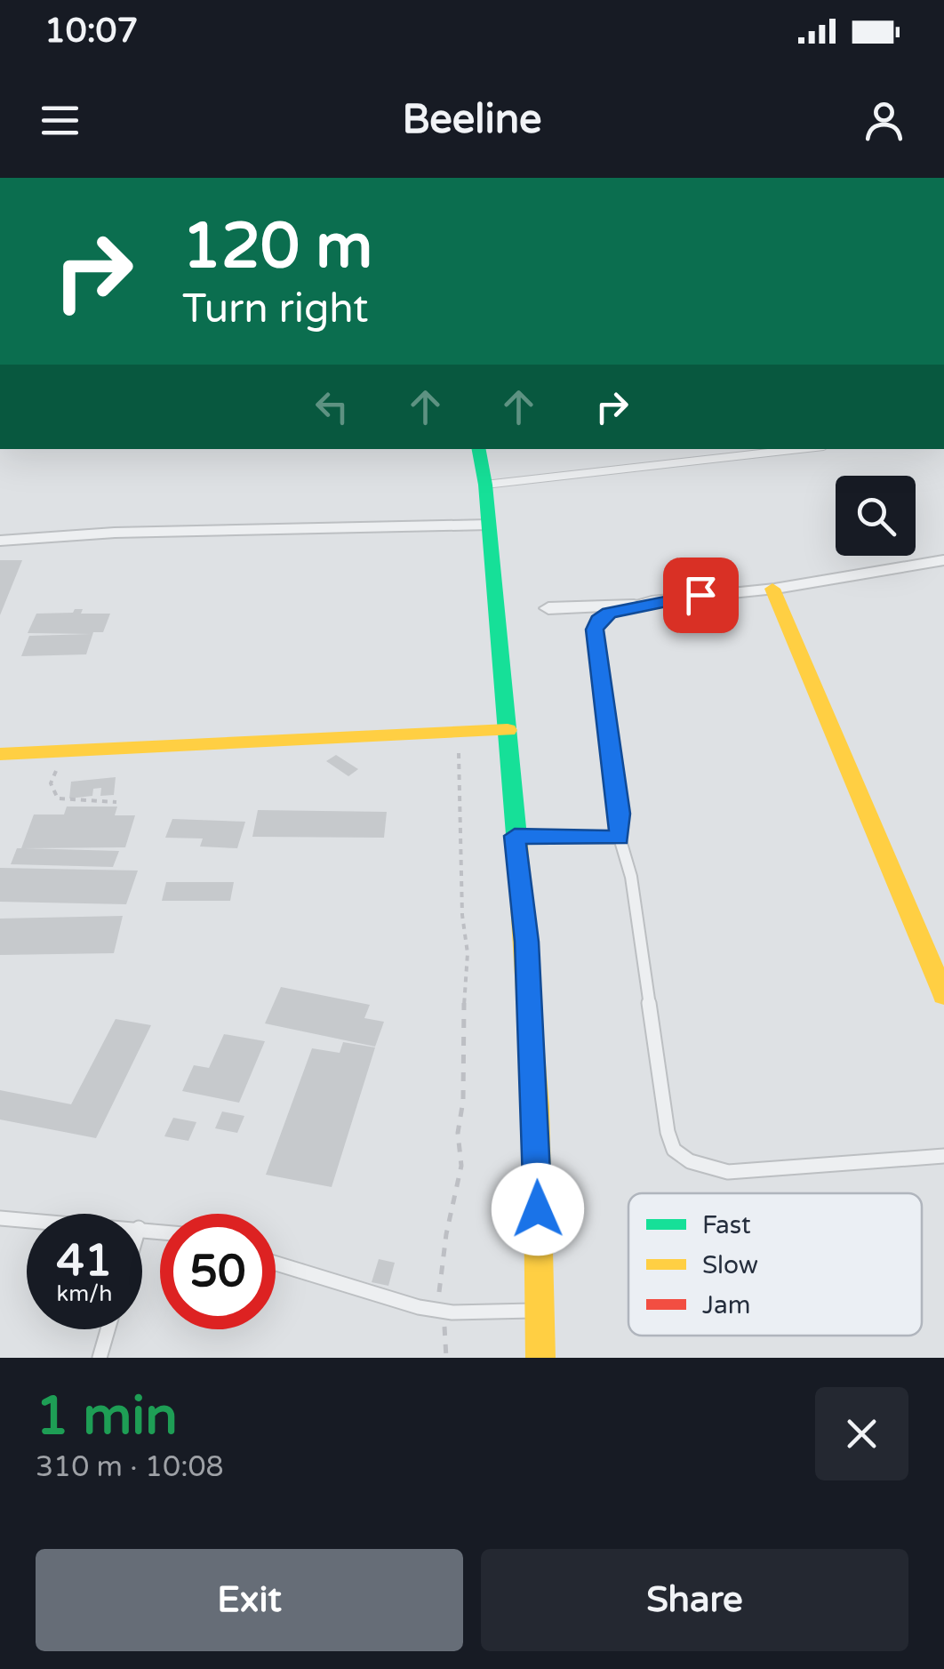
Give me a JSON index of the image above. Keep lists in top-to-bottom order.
{
  "legend": ["Fast", "Slow", "Jam"],
  "page": {
    "status": "10:07",
    "header": "Beeline",
    "turn": ["120 m", "Turn right"],
    "speed": "41 km/h",
    "limit": "50",
    "heading": ["1 min", "310 m · 10:08"],
    "buttons": ["Exit", "Share"]
  }
}
